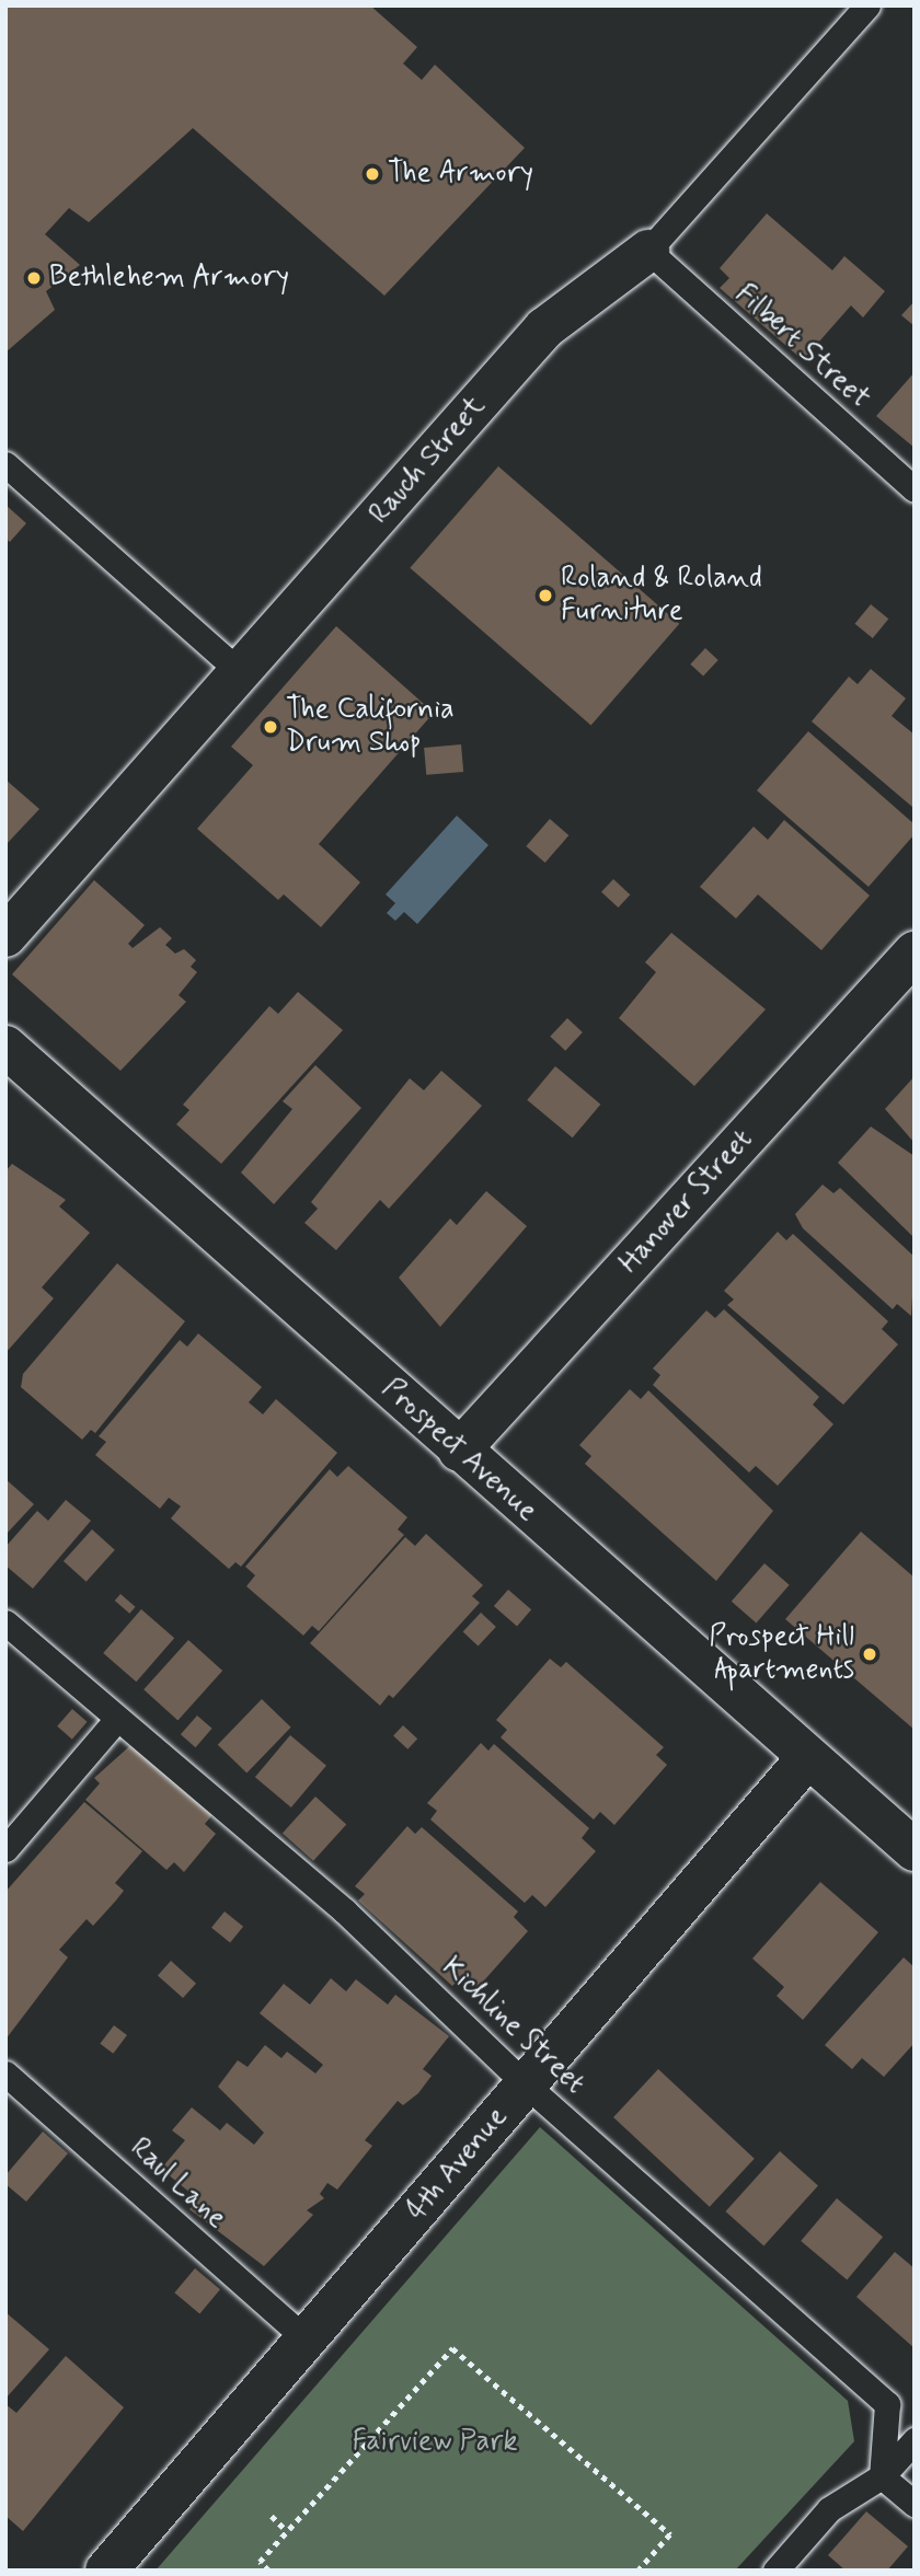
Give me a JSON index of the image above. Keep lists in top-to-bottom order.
{
  "streets": {
    "street": [
      "Rauch Street",
      "Hanover Street",
      "Prospect Avenue",
      "4th Avenue"
    ],
    "lane": ["Filbert Street", "Kichline Street", "Raul Lane"]
  },
  "crossings": [
    ["Filbert Street", "Rauch Street"],
    ["Hanover Street", "Prospect Avenue"],
    ["Prospect Avenue", "4th Avenue"],
    ["Kichline Street", "4th Avenue"],
    ["4th Avenue", "Raul Lane"]
  ],
  "parks": ["Fairview Park"],
  "places": [
    "The Armory",
    "Bethlehem Armory",
    "Roland & Roland Furniture",
    "The California Drum Shop",
    "Prospect Hill Apartments"
  ]
}
